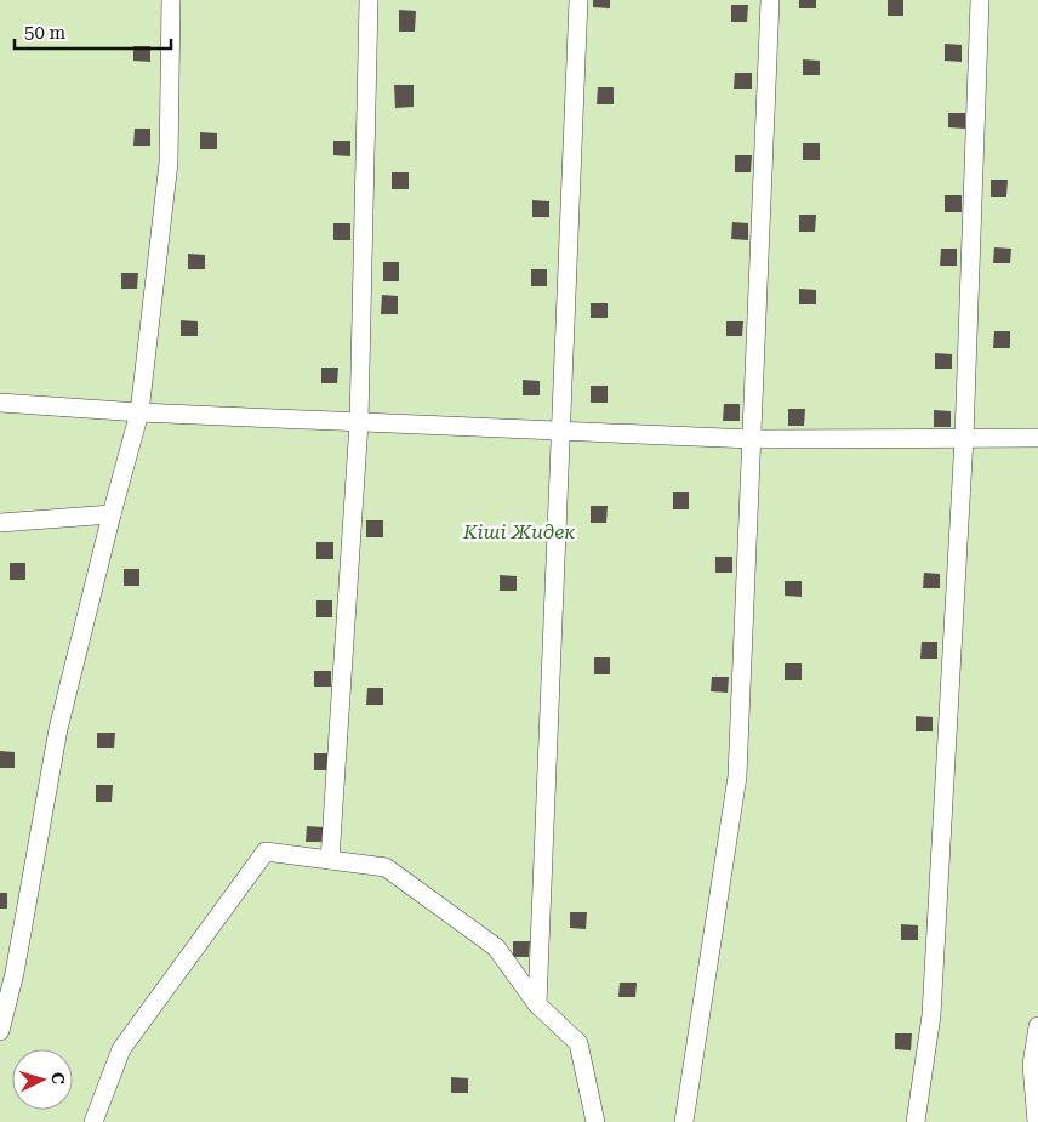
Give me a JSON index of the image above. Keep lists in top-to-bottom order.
{
  "parks": ["Кіші Жидек"],
  "scale_bar": "50 m",
  "north": "right"
}
